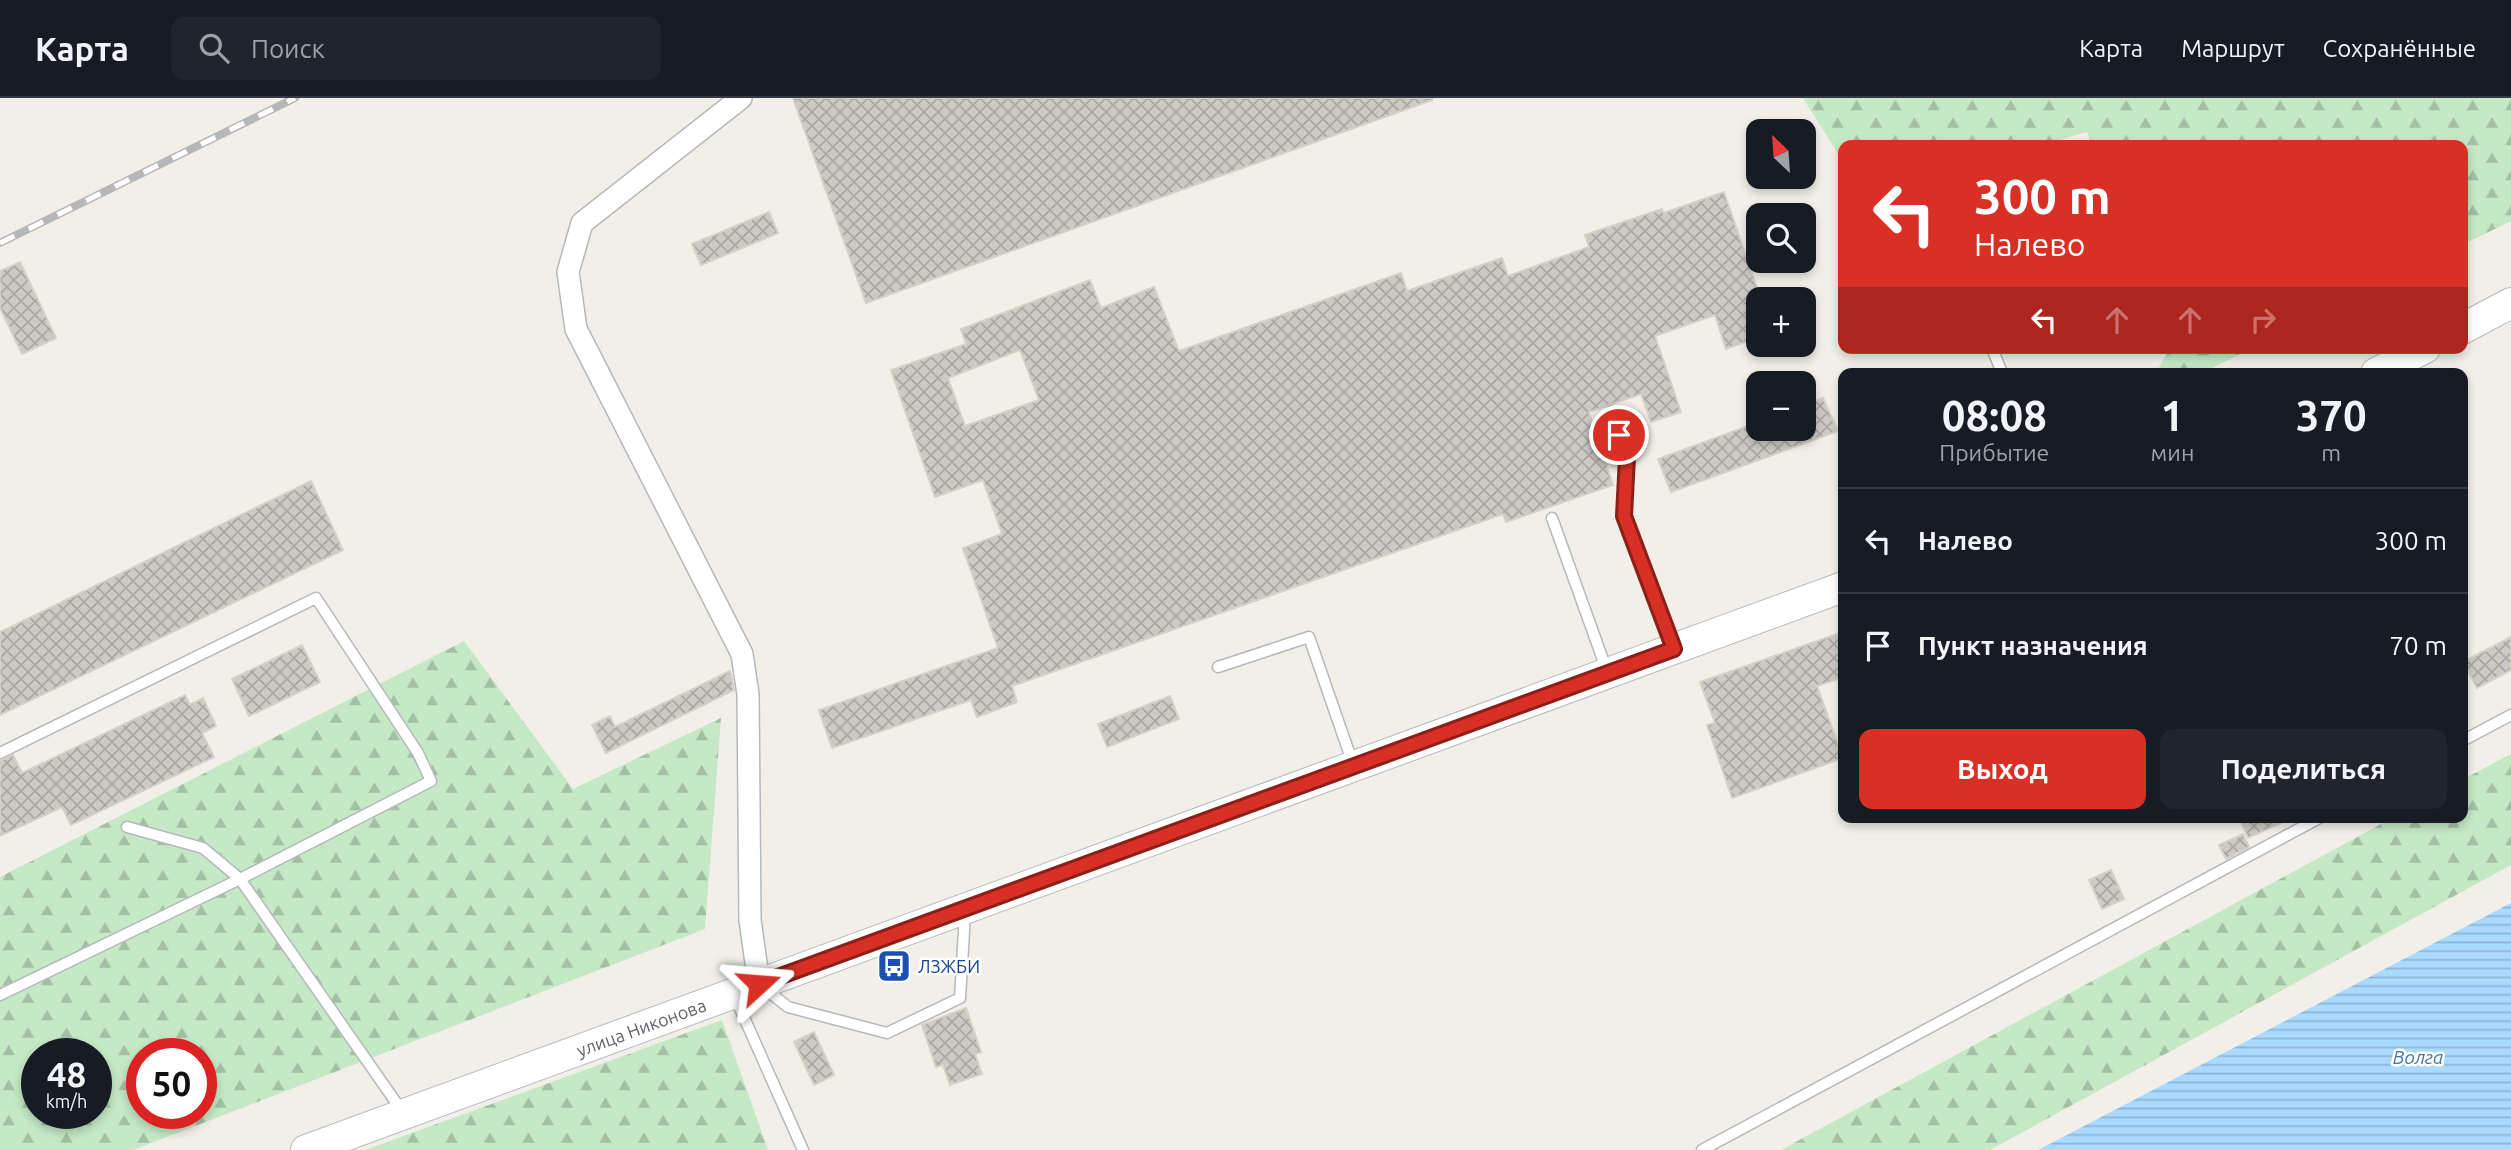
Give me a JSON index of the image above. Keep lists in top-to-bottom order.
{
  "streets": {
    "main road": ["улица Никонова"]
  },
  "water": ["Волга"],
  "places": {
    "bus stop": ["ЛЗЖБИ"]
  },
  "north": "top left",
  "page": {
    "header": "Карта",
    "search": "Поиск",
    "nav": ["Карта", "Маршрут", "Сохранённые"],
    "map_buttons": ["+", "−"],
    "turn": ["300 m", "Налево"],
    "eta": [
      "08:08",
      "Прибытие",
      "1",
      "мин",
      "370",
      "m"
    ],
    "list": [
      {
        "name": "Налево",
        "value": "300 m"
      },
      {
        "name": "Пункт назначения",
        "value": "70 m"
      }
    ],
    "buttons": ["Выход", "Поделиться"],
    "speed": "48 km/h",
    "limit": "50"
  }
}
